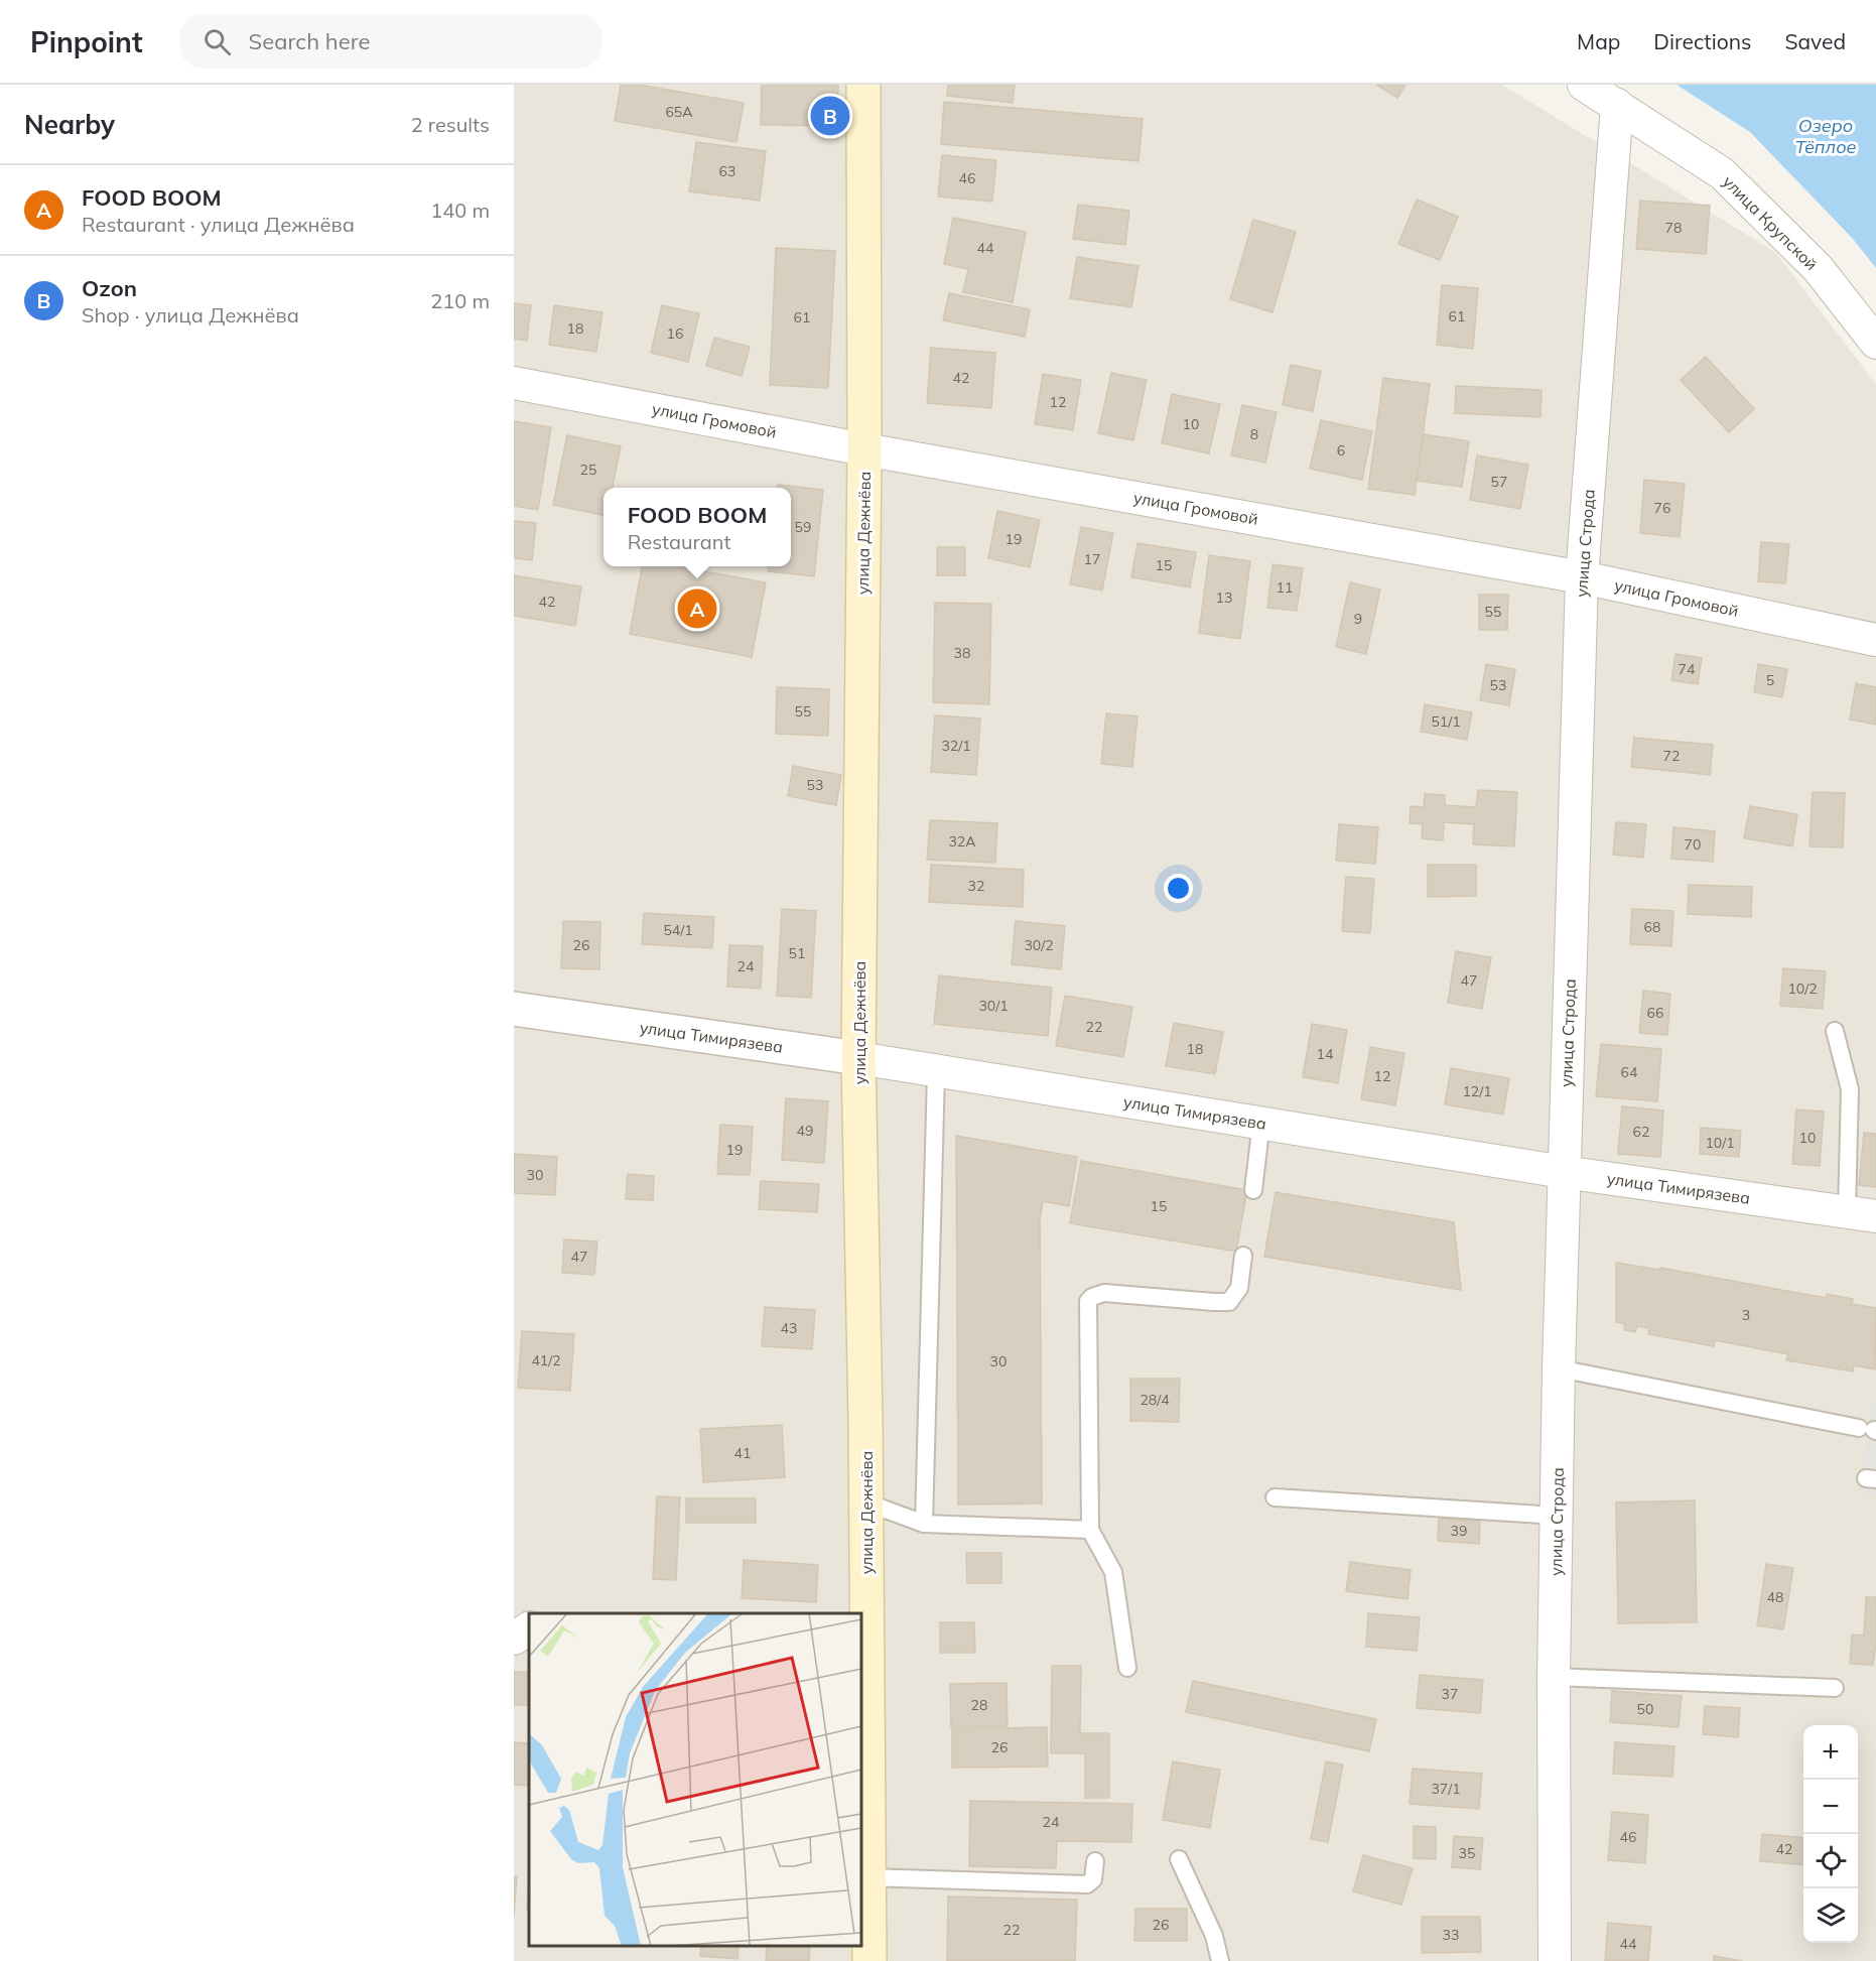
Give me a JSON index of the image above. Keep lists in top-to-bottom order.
{
  "streets": {
    "main road": ["улица Дежнёва"],
    "street": [
      "улица Крупской",
      "улица Громовой",
      "улица Строда",
      "улица Тимирязева"
    ]
  },
  "crossings": [
    ["улица Крупской", "улица Строда"],
    ["улица Громовой", "улица Дежнёва"],
    ["улица Громовой", "улица Строда"],
    ["улица Дежнёва", "улица Тимирязева"],
    ["улица Строда", "улица Тимирязева"]
  ],
  "water": ["Озеро Тёплое"],
  "house_numbers": [
    "65А",
    "63",
    "46",
    "78",
    "44",
    "61",
    "61",
    "18",
    "16",
    "42",
    "12",
    "10",
    "8",
    "6",
    "25",
    "57",
    "76",
    "59",
    "19",
    "17",
    "15",
    "11",
    "13",
    "42",
    "55",
    "9",
    "38",
    "74",
    "5",
    "53",
    "55",
    "51/1",
    "32/1",
    "72",
    "53",
    "32А",
    "70",
    "32",
    "68",
    "54/1",
    "26",
    "30/2",
    "51",
    "24",
    "47",
    "10/2",
    "30/1",
    "66",
    "22",
    "18",
    "14",
    "64",
    "12",
    "12/1",
    "49",
    "62",
    "10",
    "10/1",
    "19",
    "30",
    "15",
    "47",
    "3",
    "43",
    "41/2",
    "30",
    "28/4",
    "41",
    "39",
    "48",
    "37",
    "28",
    "50",
    "26",
    "37/1",
    "24",
    "46",
    "42",
    "35",
    "26",
    "22",
    "33",
    "44"
  ],
  "page": {
    "header": "Pinpoint",
    "search": "Search here",
    "nav": ["Map", "Directions", "Saved"],
    "heading": ["Nearby", "2 results"],
    "pins": ["B", "A"],
    "list": [
      {
        "mark": "A",
        "name": "FOOD BOOM",
        "note": "Restaurant · улица Дежнёва",
        "value": "140 m"
      },
      {
        "mark": "B",
        "name": "Ozon",
        "note": "Shop · улица Дежнёва",
        "value": "210 m"
      }
    ],
    "popup": ["FOOD BOOM", "Restaurant"],
    "map_buttons": ["+", "−"]
  }
}
